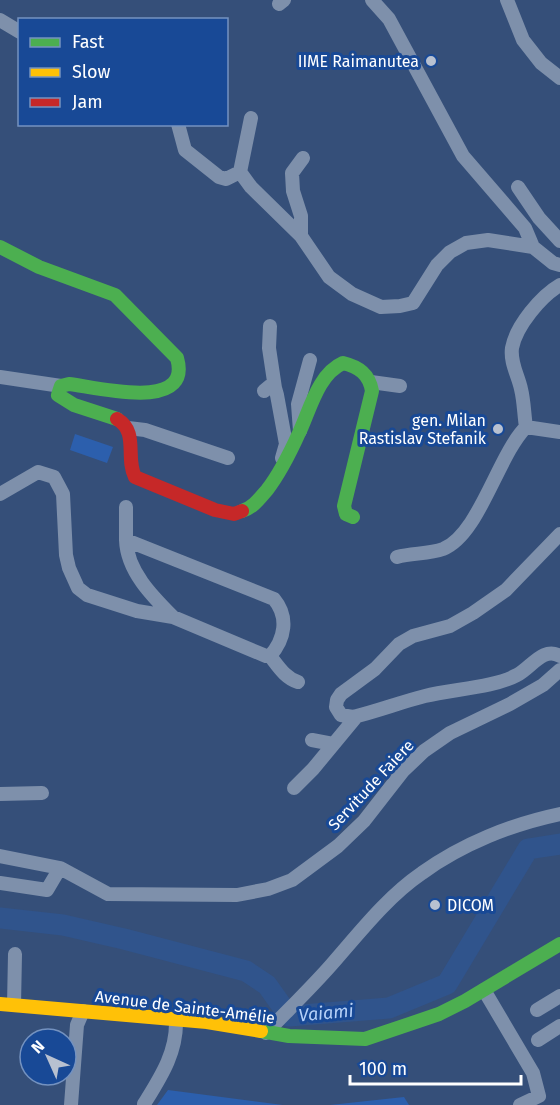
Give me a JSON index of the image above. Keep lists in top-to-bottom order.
{
  "streets": {
    "street": ["Servitude Faiere", "Avenue de Sainte-Amélie"]
  },
  "water": ["Vaiami"],
  "places": ["IIME Raimanutea", "gen. Milan Rastislav Stefanik", "DICOM"],
  "legend": ["Fast", "Slow", "Jam"],
  "scale_bar": "100 m",
  "north": "top left"
}
